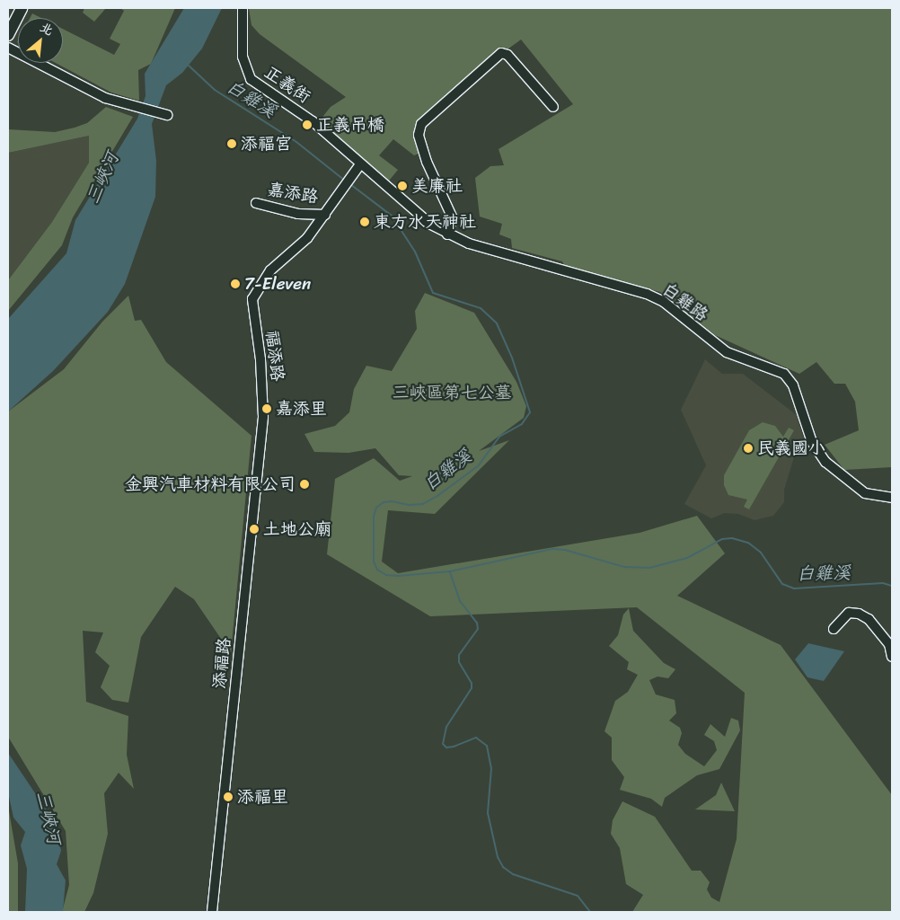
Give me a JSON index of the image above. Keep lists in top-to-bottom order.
{
  "streets": {
    "street": [
      "正義街",
      "嘉添路",
      "白雞路",
      "福添路",
      "添福路"
    ]
  },
  "crossings": [
    ["正義街", "白雞路"],
    ["嘉添路", "福添路"],
    ["福添路", "添福路"]
  ],
  "water": ["白雞溪", "三峽河"],
  "parks": ["三峽區第七公墓"],
  "places": [
    "正義吊橋",
    "添福宮",
    "美廉社",
    "東方水天神社",
    "7-Eleven",
    "嘉添里",
    "民義國小",
    "金興汽車材料有限公司",
    "土地公廟",
    "添福里"
  ],
  "north": "top right"
}
